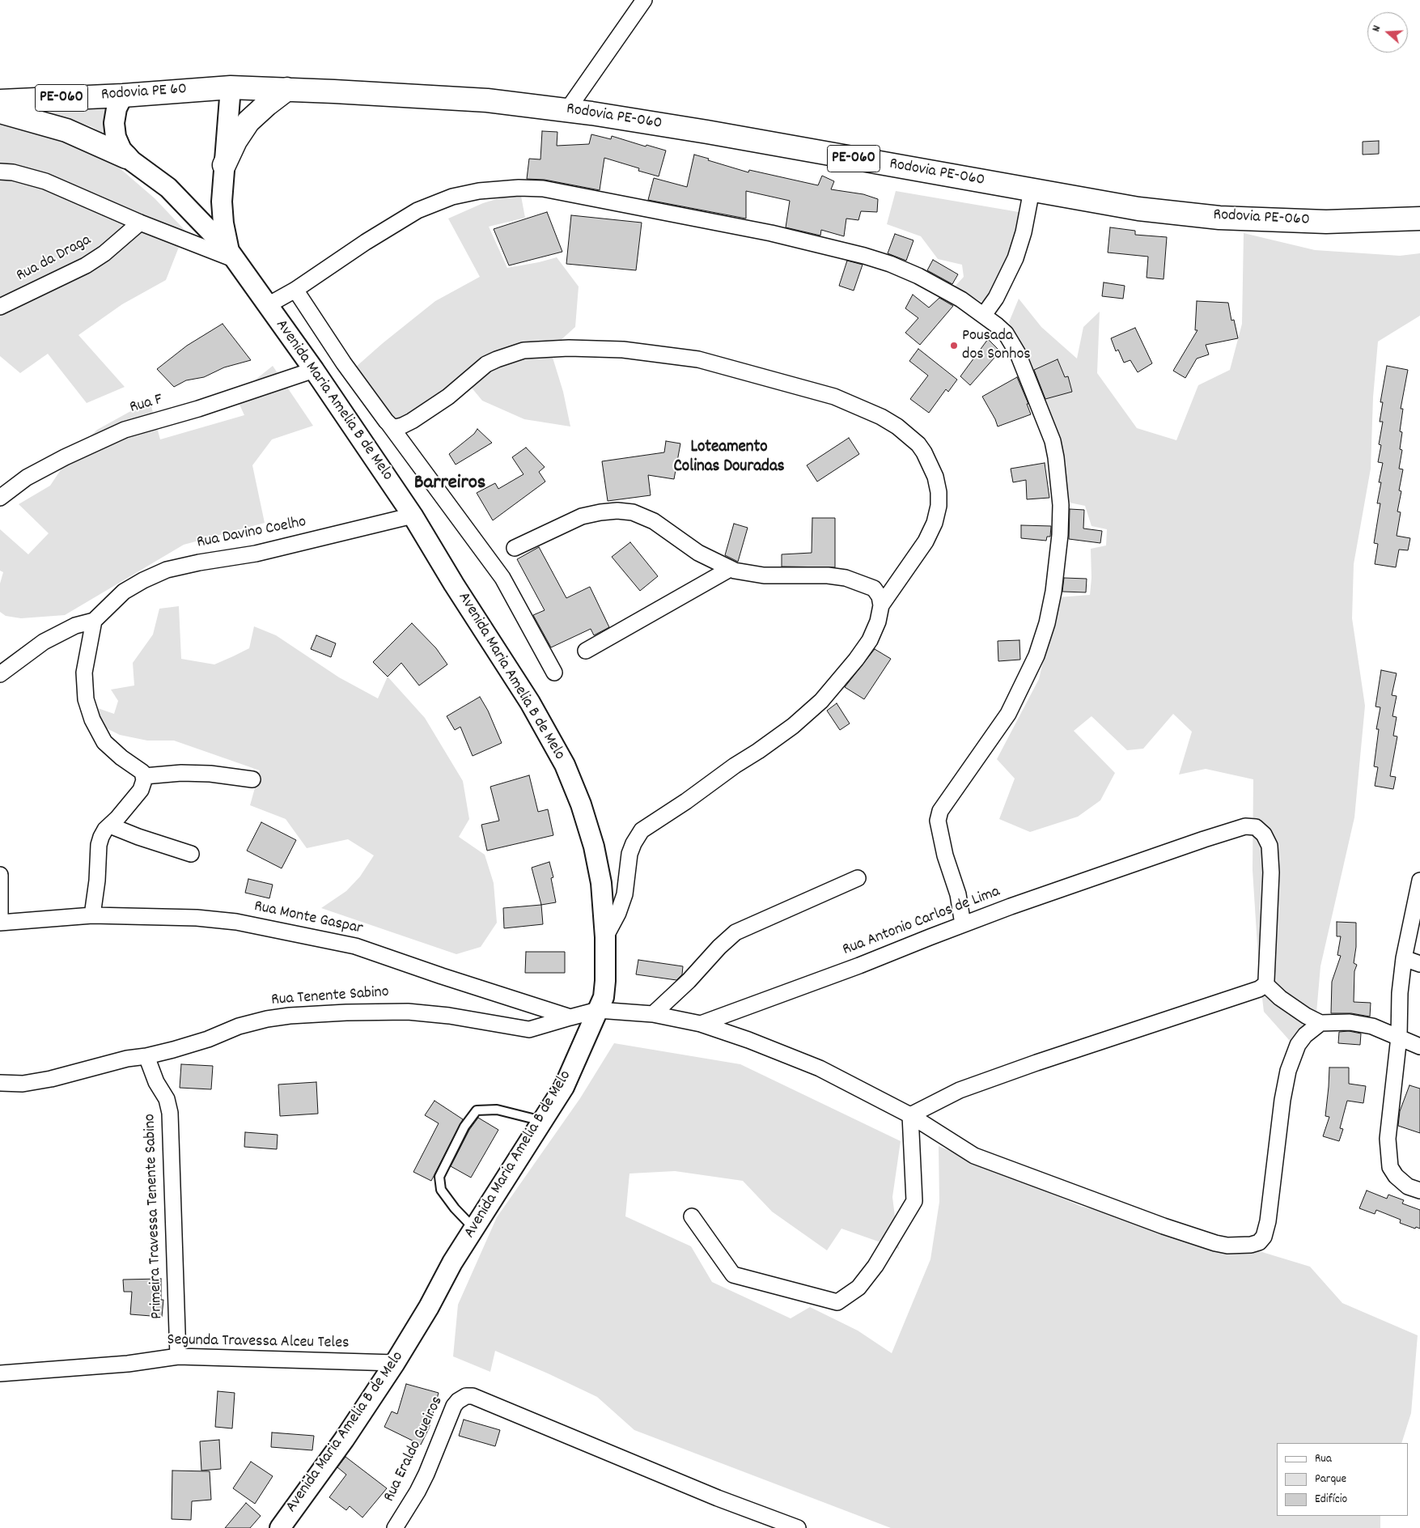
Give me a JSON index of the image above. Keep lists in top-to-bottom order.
{
  "streets": {
    "main road": ["Rodovia PE 60", "PE-060", "Rodovia PE-060"],
    "street": [
      "Rua da Draga",
      "Avenida Maria Amelia B de Melo",
      "Rua F",
      "Rua Davino Coelho",
      "Rua Monte Gaspar",
      "Rua Antonio Carlos de Lima",
      "Rua Tenente Sabino",
      "Primeira Travessa Tenente Sabino",
      "Segunda Travessa Alceu Teles",
      "Rua Eraldo Gueiros"
    ]
  },
  "crossings": [
    ["Rodovia PE 60", "Rodovia PE-060"],
    ["Avenida Maria Amelia B de Melo", "Rua F"],
    ["Avenida Maria Amelia B de Melo", "Rua Davino Coelho"],
    ["Avenida Maria Amelia B de Melo", "Segunda Travessa Alceu Teles"],
    ["Rua Monte Gaspar", "Rua Tenente Sabino"],
    ["Rua Tenente Sabino", "Primeira Travessa Tenente Sabino"],
    ["Primeira Travessa Tenente Sabino", "Segunda Travessa Alceu Teles"]
  ],
  "districts": ["Loteamento Colinas Douradas", "Barreiros"],
  "places": ["Pousada dos Sonhos"],
  "legend": ["Rua", "Parque", "Edifício"],
  "north": "left"
}
